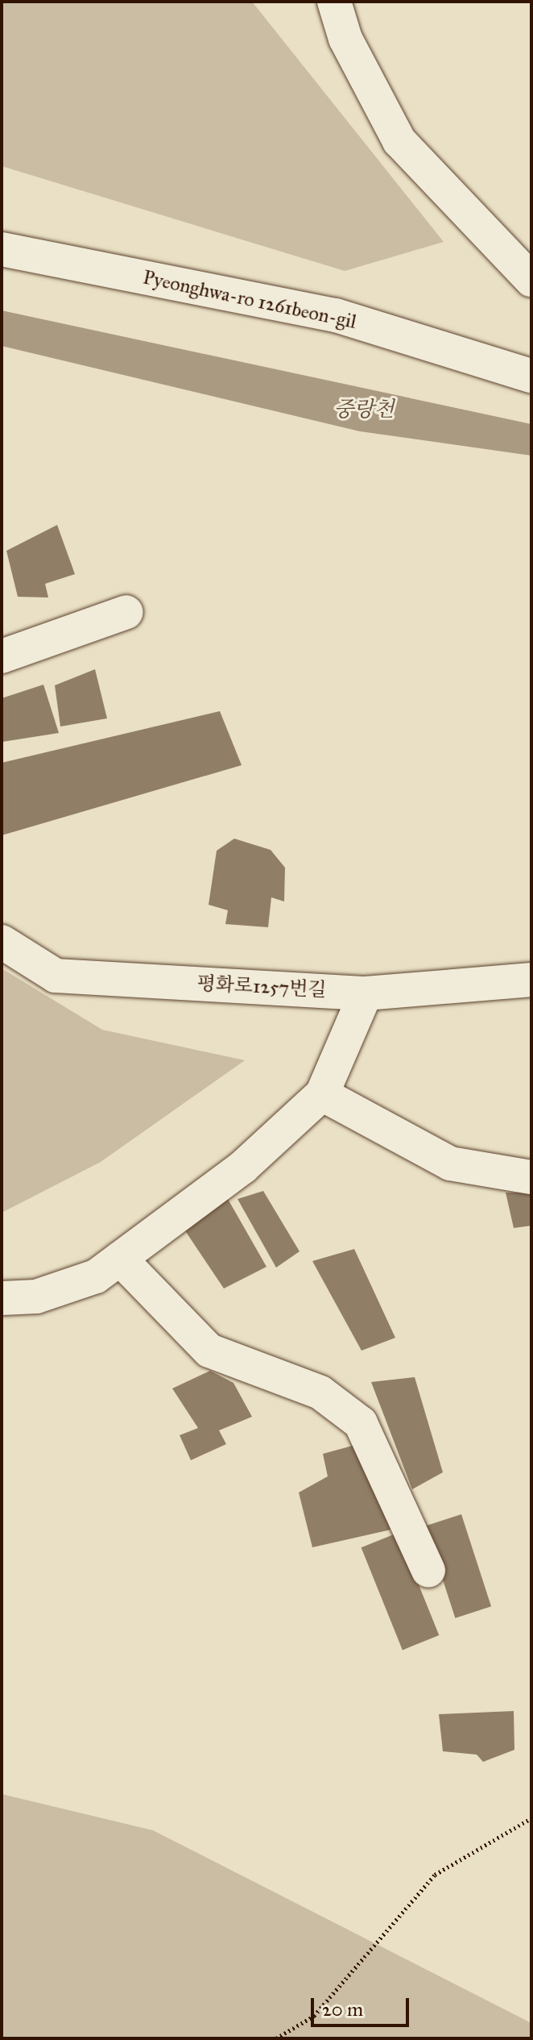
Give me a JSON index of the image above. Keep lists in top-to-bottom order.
{
  "streets": {
    "street": ["Pyeonghwa-ro 1261beon-gil", "평화로1257번길"]
  },
  "water": ["중랑천"],
  "scale_bar": "20 m"
}
